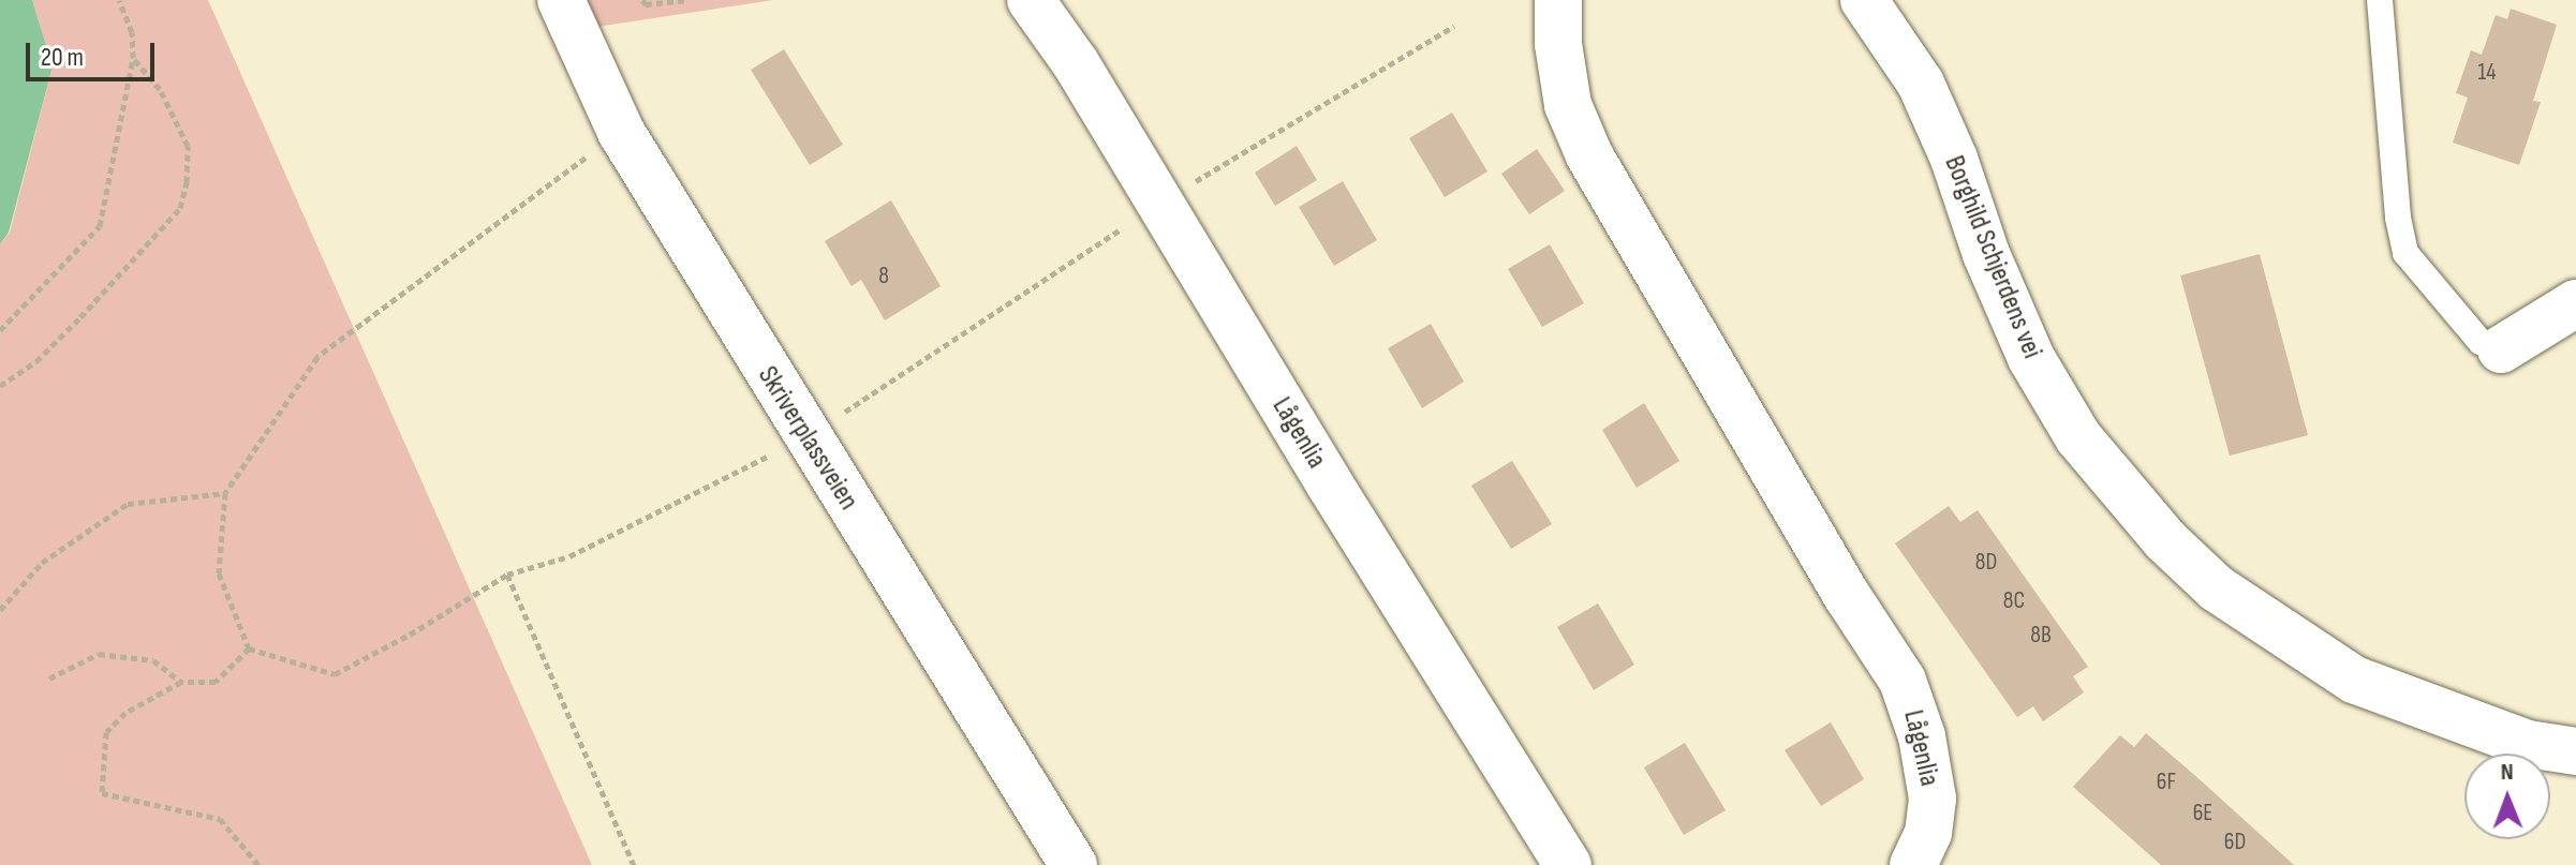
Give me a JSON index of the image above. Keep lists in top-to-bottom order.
{
  "streets": {
    "street": ["Borghild Schjerdens vei", "Lågenlia", "Skriverplassveien"]
  },
  "house_numbers": [
    "14",
    "8",
    "8D",
    "8C",
    "8B",
    "6F",
    "6E",
    "6D"
  ],
  "scale_bar": "20 m",
  "north": "top"
}
